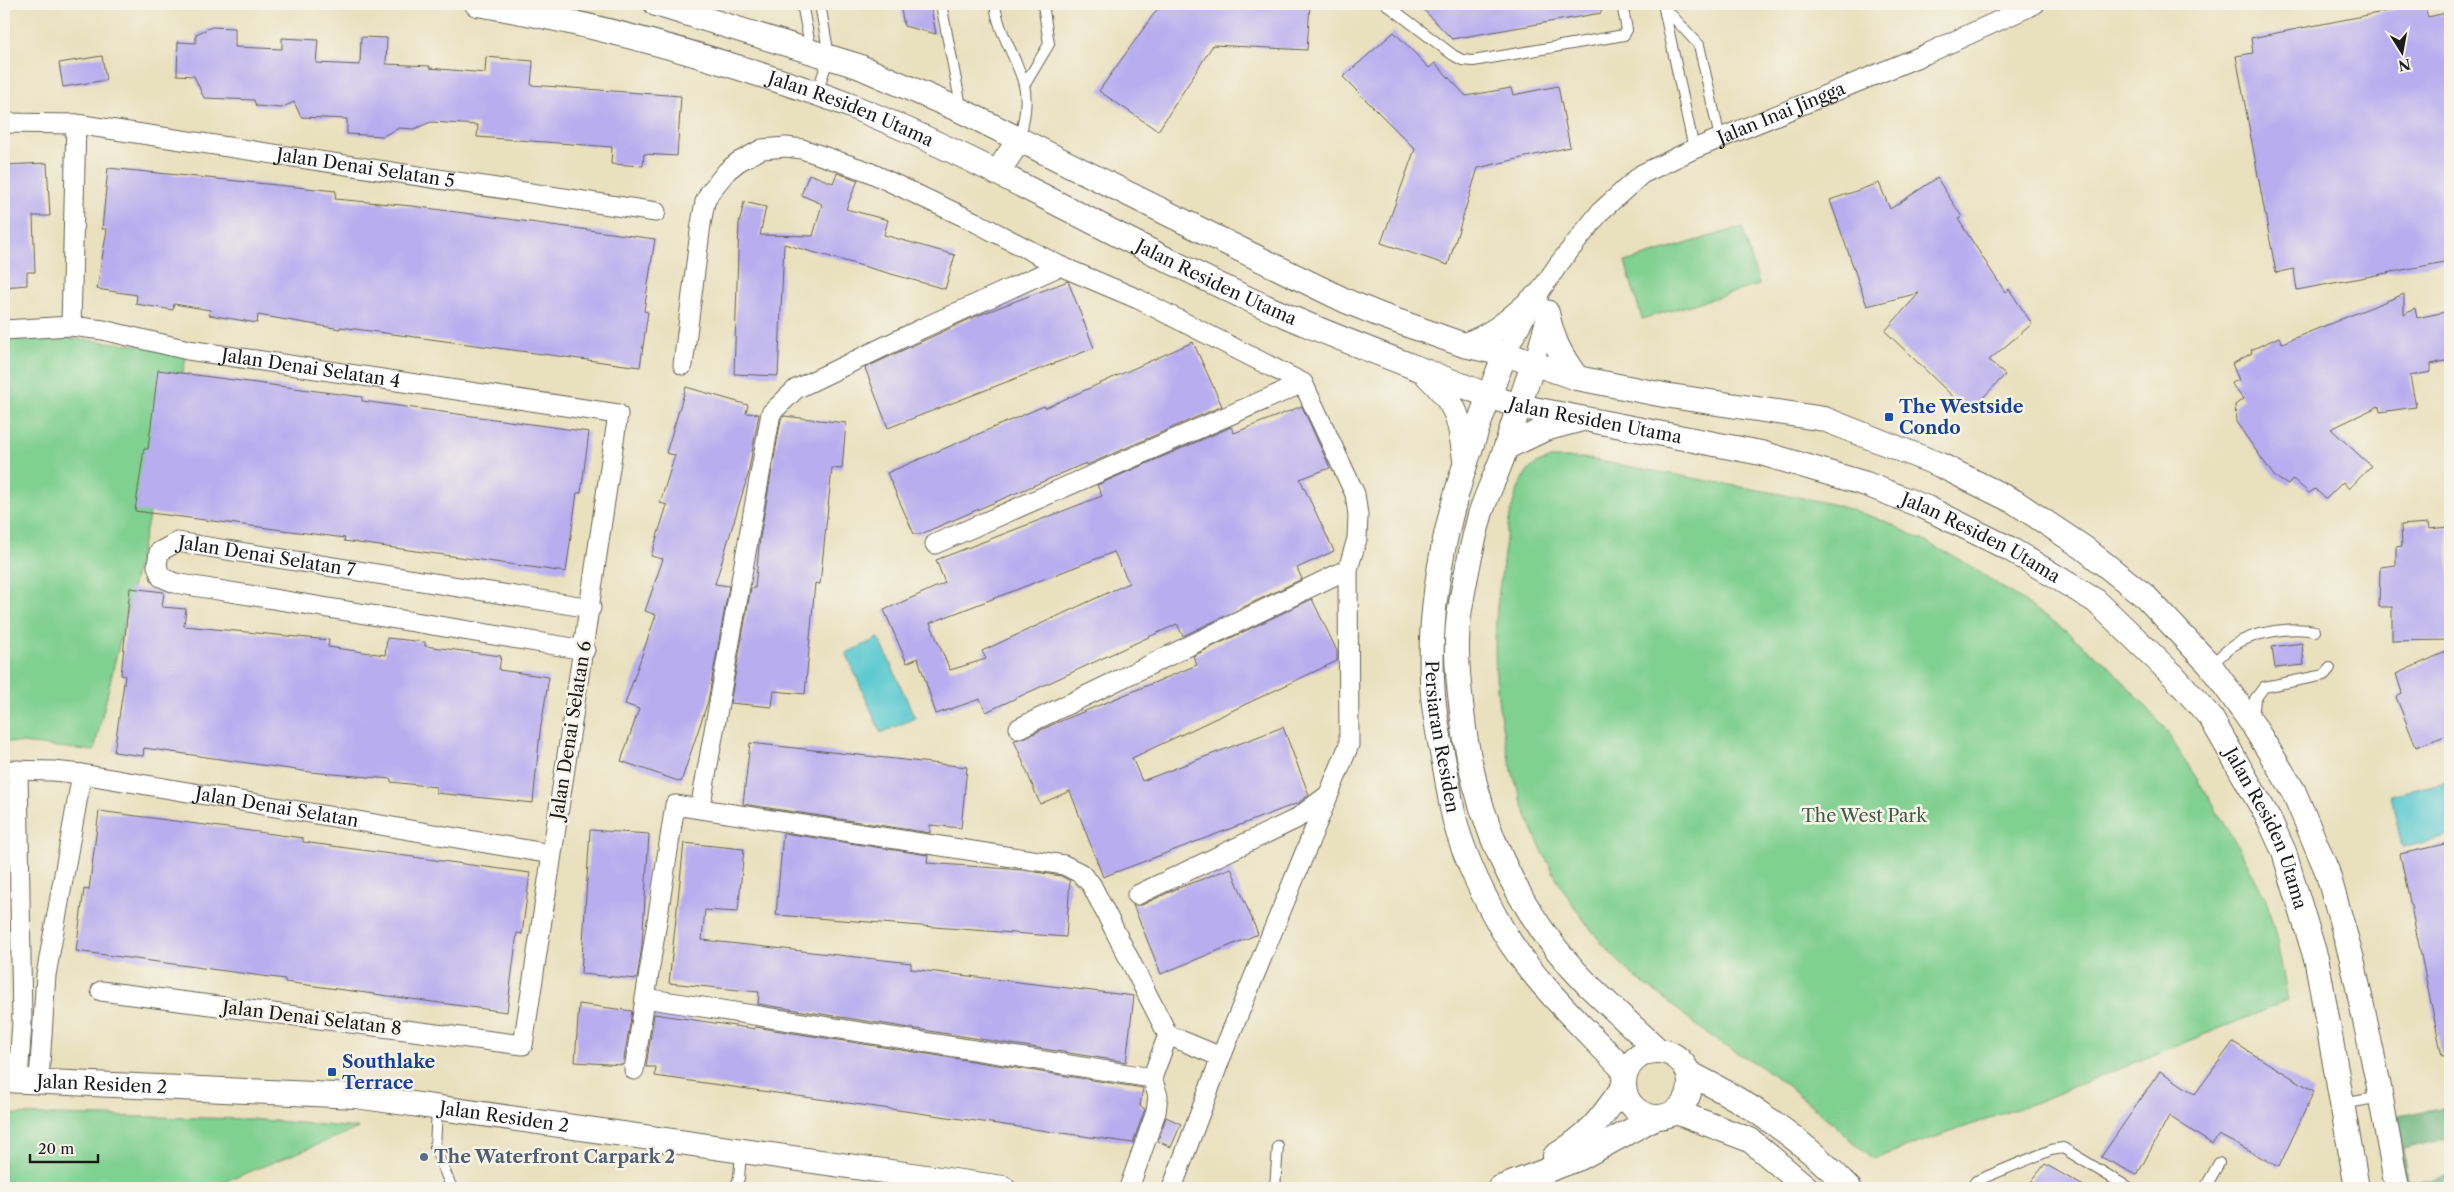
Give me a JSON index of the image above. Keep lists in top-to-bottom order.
{
  "streets": {
    "street": [
      "Jalan Residen Utama",
      "Jalan Inai Jingga",
      "Jalan Denai Selatan 5",
      "Jalan Denai Selatan 4",
      "Jalan Denai Selatan 7",
      "Jalan Denai Selatan 6",
      "Persiaran Residen",
      "Jalan Denai Selatan",
      "Jalan Denai Selatan 8",
      "Jalan Residen 2"
    ]
  },
  "crossings": [
    ["Jalan Residen Utama", "Jalan Inai Jingga"],
    ["Jalan Residen Utama", "Persiaran Residen"],
    ["Jalan Inai Jingga", "Persiaran Residen"],
    ["Jalan Denai Selatan 4", "Jalan Denai Selatan 6"],
    ["Jalan Denai Selatan 7", "Jalan Denai Selatan 6"],
    ["Jalan Denai Selatan 6", "Jalan Denai Selatan"],
    ["Jalan Denai Selatan 6", "Jalan Denai Selatan 8"]
  ],
  "parks": ["The West Park"],
  "places": {
    "transit": ["The Westside Condo", "Southlake Terrace"],
    "other": ["The Waterfront Carpark 2"]
  },
  "scale_bar": "20 m",
  "north": "bottom"
}
